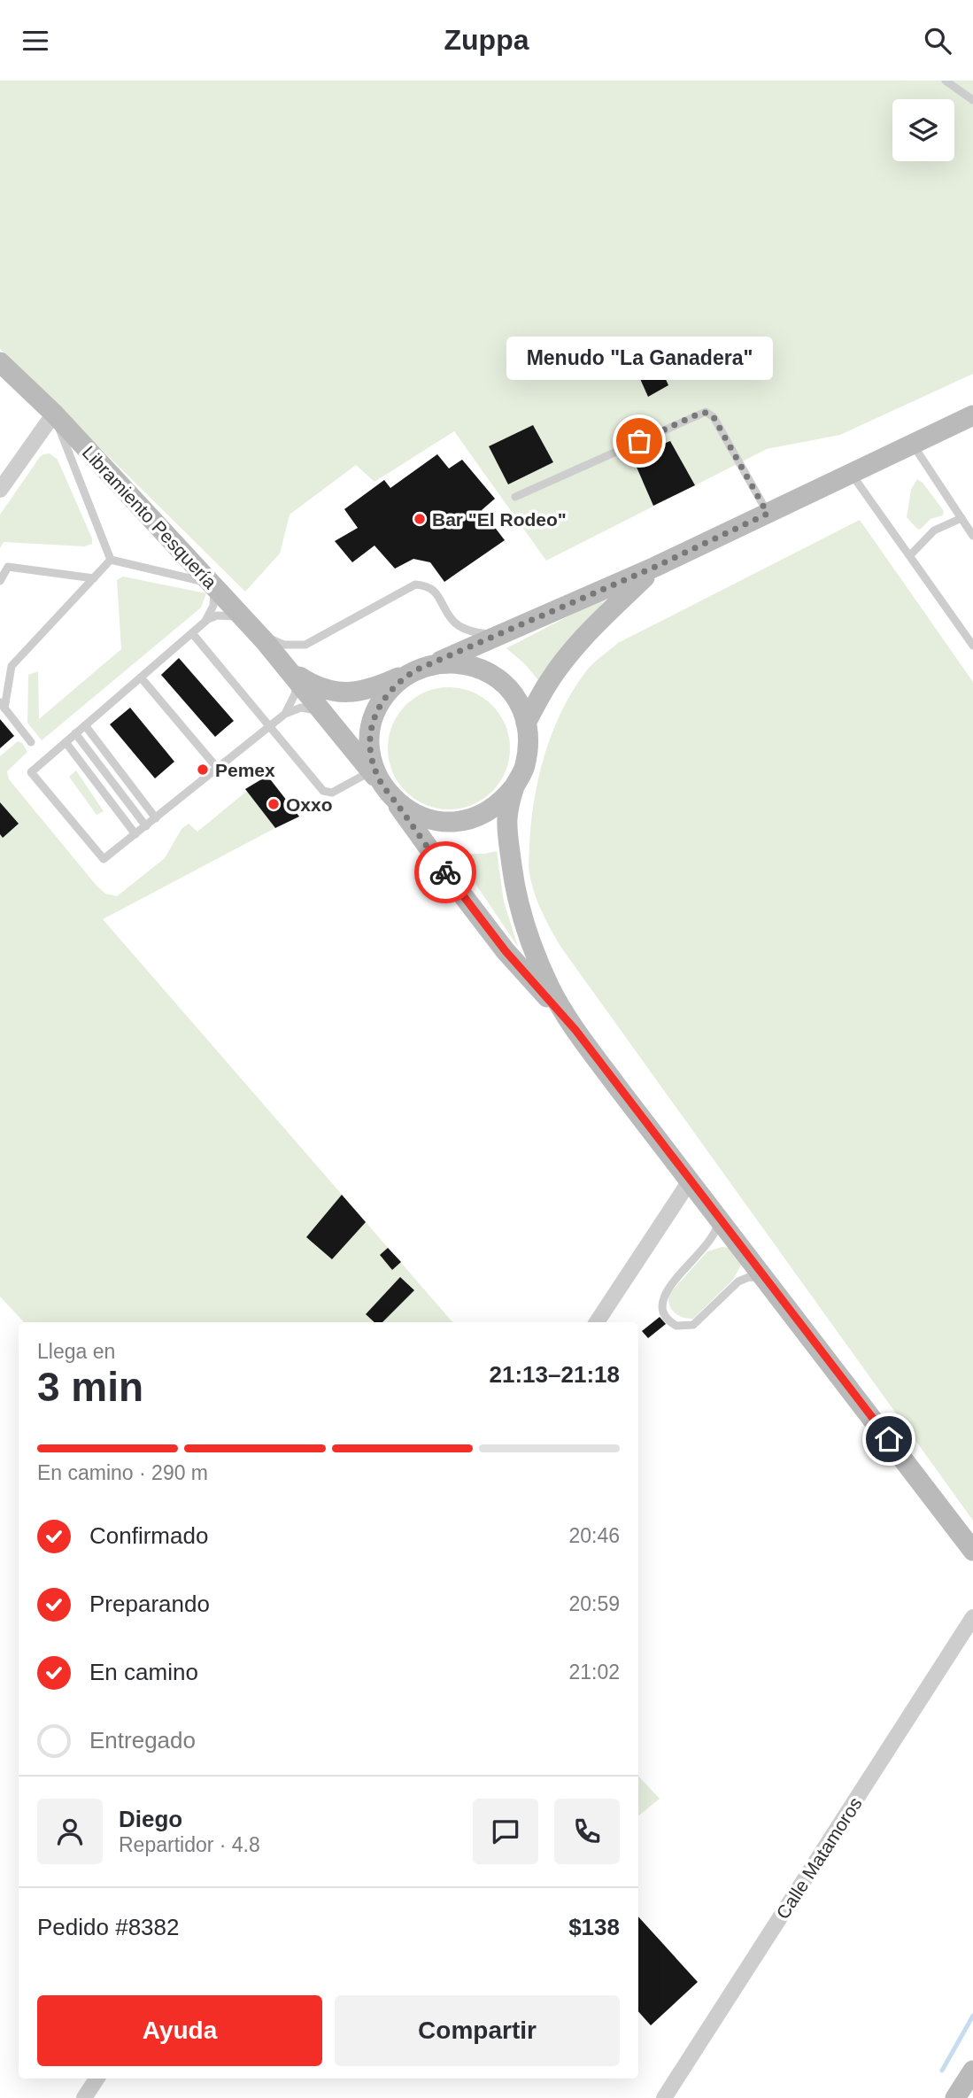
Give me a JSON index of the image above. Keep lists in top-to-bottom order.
{
  "streets": {
    "main road": ["Libramiento Pesquería"],
    "street": ["Calle Matamoros"]
  },
  "places": [
    "Menudo \"La Ganadera\"",
    "Bar \"El Rodeo\"",
    "Pemex",
    "Oxxo"
  ],
  "page": {
    "header": "Zuppa",
    "bubble": "Menudo \"La Ganadera\"",
    "heading": ["3 min", "Llega en", "21:13–21:18"],
    "panel": [
      "Diego",
      "Repartidor · 4.8",
      "Pedido #8382",
      "$138"
    ],
    "bar": "En camino · 290 m",
    "list": [
      ["Confirmado", "20:46"],
      ["Preparando", "20:59"],
      ["En camino", "21:02"],
      "Entregado"
    ],
    "buttons": ["Ayuda", "Compartir"]
  }
}
